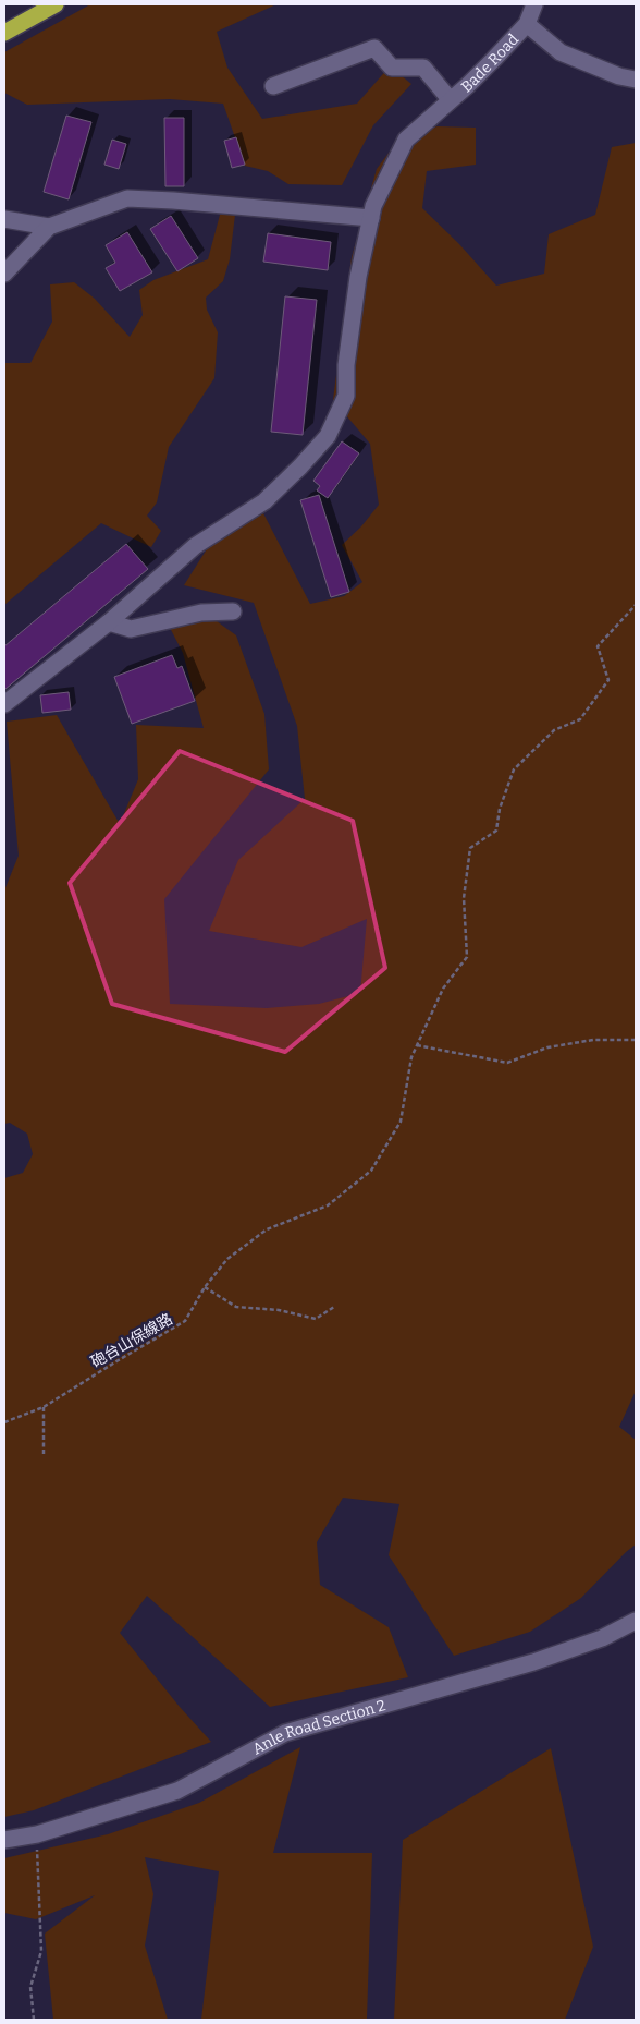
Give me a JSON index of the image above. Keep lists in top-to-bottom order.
{
  "streets": {
    "street": ["Bade Road", "Anle Road Section 2"],
    "path": ["砲台山保線路"]
  }
}
